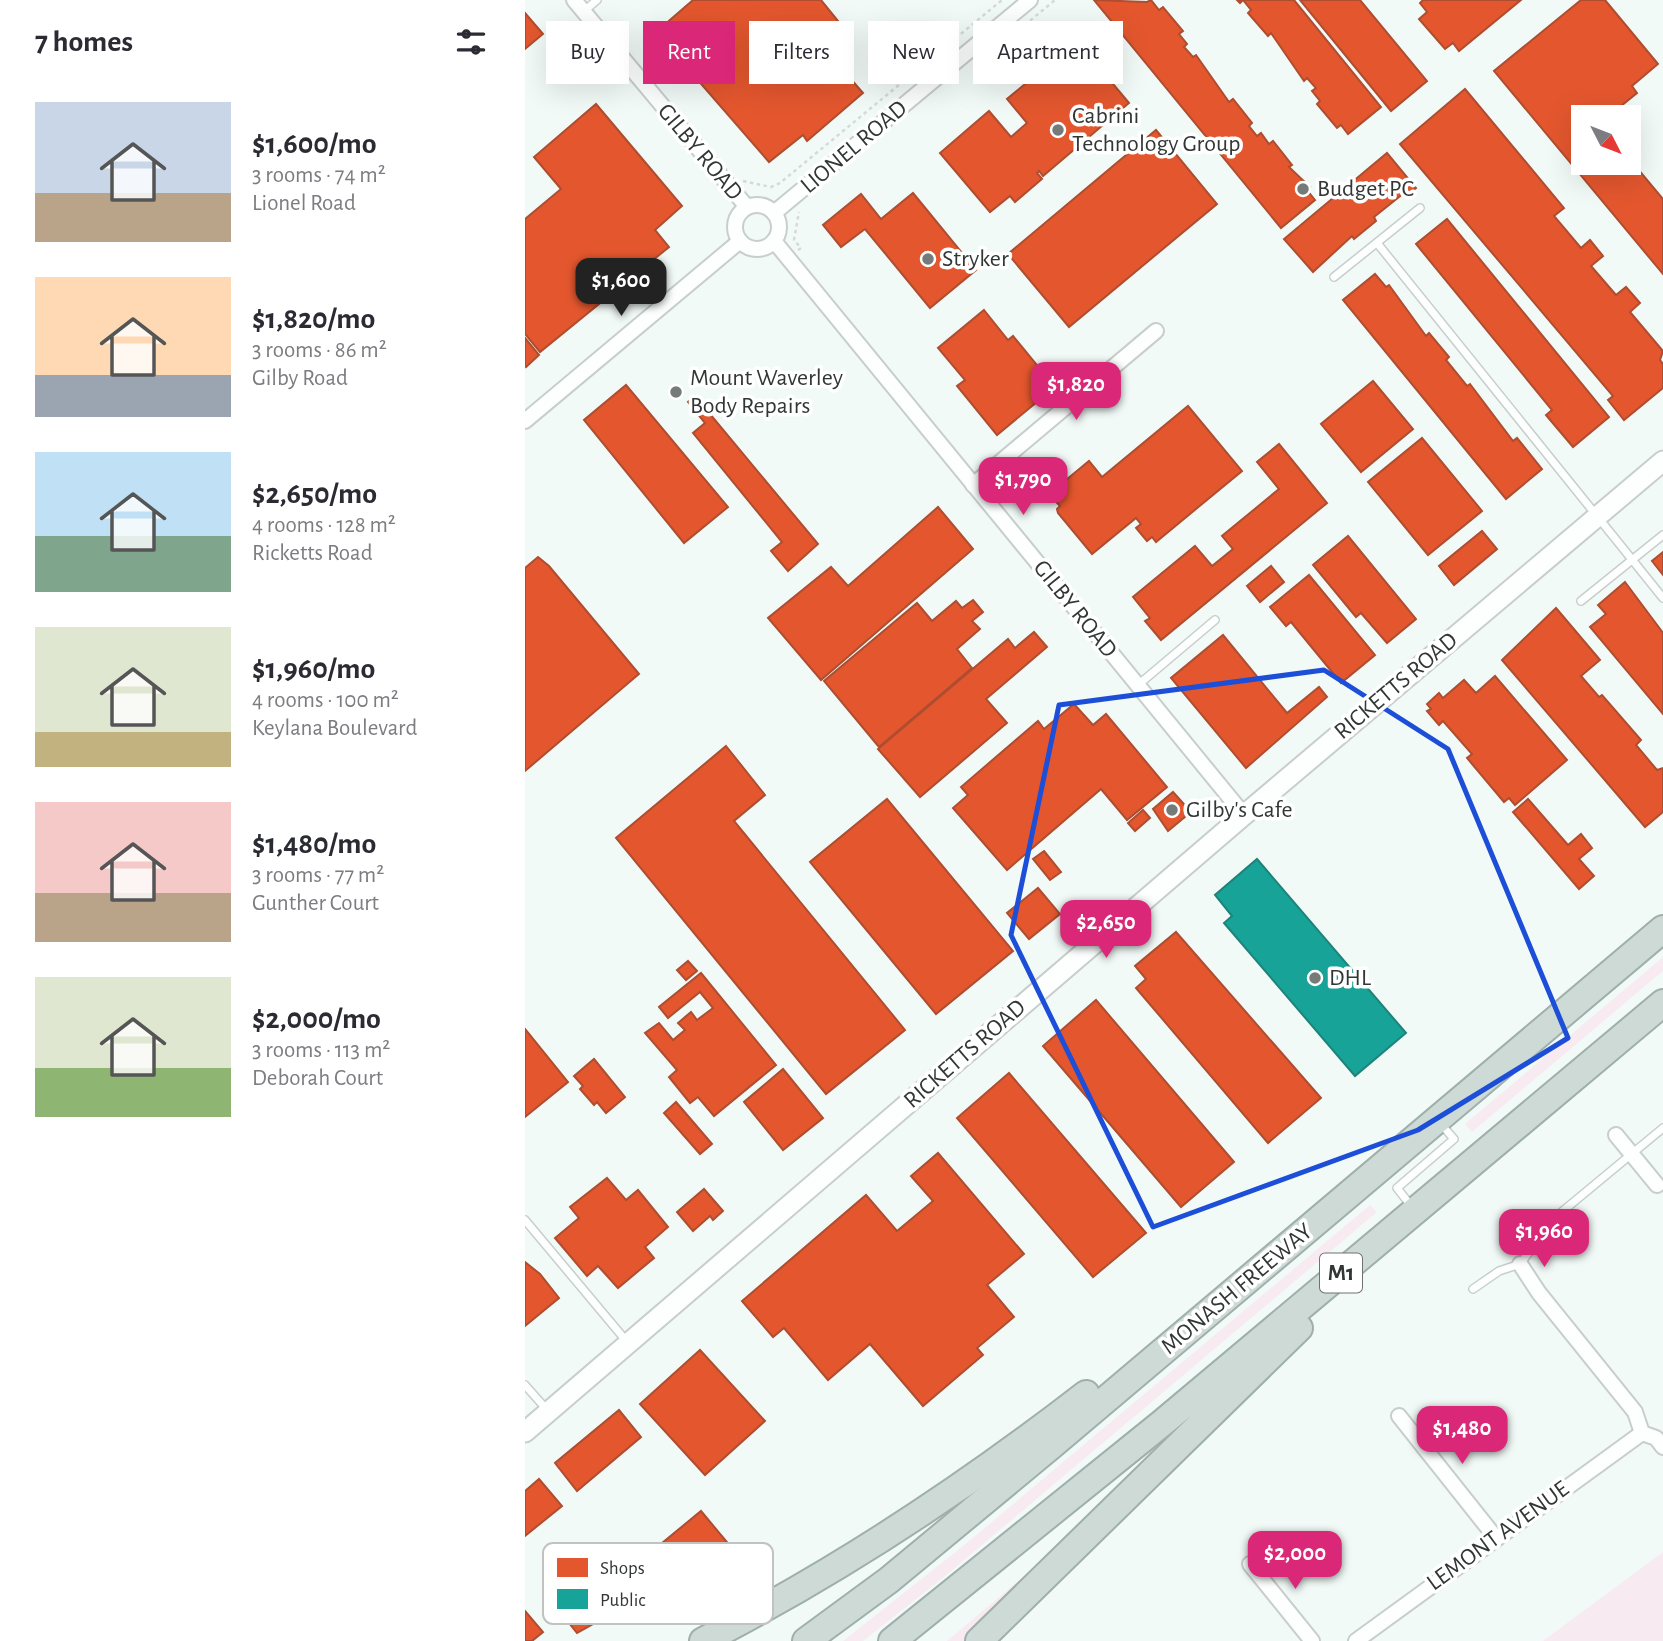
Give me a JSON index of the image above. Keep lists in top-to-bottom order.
{
  "streets": {
    "highway": ["M1", "MONASH FREEWAY"],
    "street": [
      "LIONEL ROAD",
      "GILBY ROAD",
      "RICKETTS ROAD",
      "LEMONT AVENUE"
    ]
  },
  "crossings": [
    ["LIONEL ROAD", "GILBY ROAD"],
    ["GILBY ROAD", "RICKETTS ROAD"]
  ],
  "places": [
    "Cabrini Technology Group",
    "Budget PC",
    "Stryker",
    "Mount Waverley Body Repairs",
    "Gilby's Cafe",
    "DHL"
  ],
  "legend": ["Shops", "Public"],
  "north": "bottom right",
  "page": {
    "heading": "7 homes",
    "chip": [
      "Buy",
      "Rent",
      "Filters",
      "New",
      "Apartment"
    ],
    "list": [
      {
        "name": "$1,600/mo",
        "note": "3 rooms · 74 m² · Lionel Road"
      },
      {
        "name": "$1,820/mo",
        "note": "3 rooms · 86 m² · Gilby Road"
      },
      {
        "name": "$2,650/mo",
        "note": "4 rooms · 128 m² · Ricketts Road"
      },
      {
        "name": "$1,960/mo",
        "note": "4 rooms · 100 m² · Keylana Boulevard"
      },
      {
        "name": "$1,480/mo",
        "note": "3 rooms · 77 m² · Gunther Court"
      },
      {
        "name": "$2,000/mo",
        "note": "3 rooms · 113 m² · Deborah Court"
      }
    ],
    "price": [
      "$1,600",
      "$1,820",
      "$1,790",
      "$2,650",
      "$1,960",
      "$1,480",
      "$2,000"
    ]
  }
}
